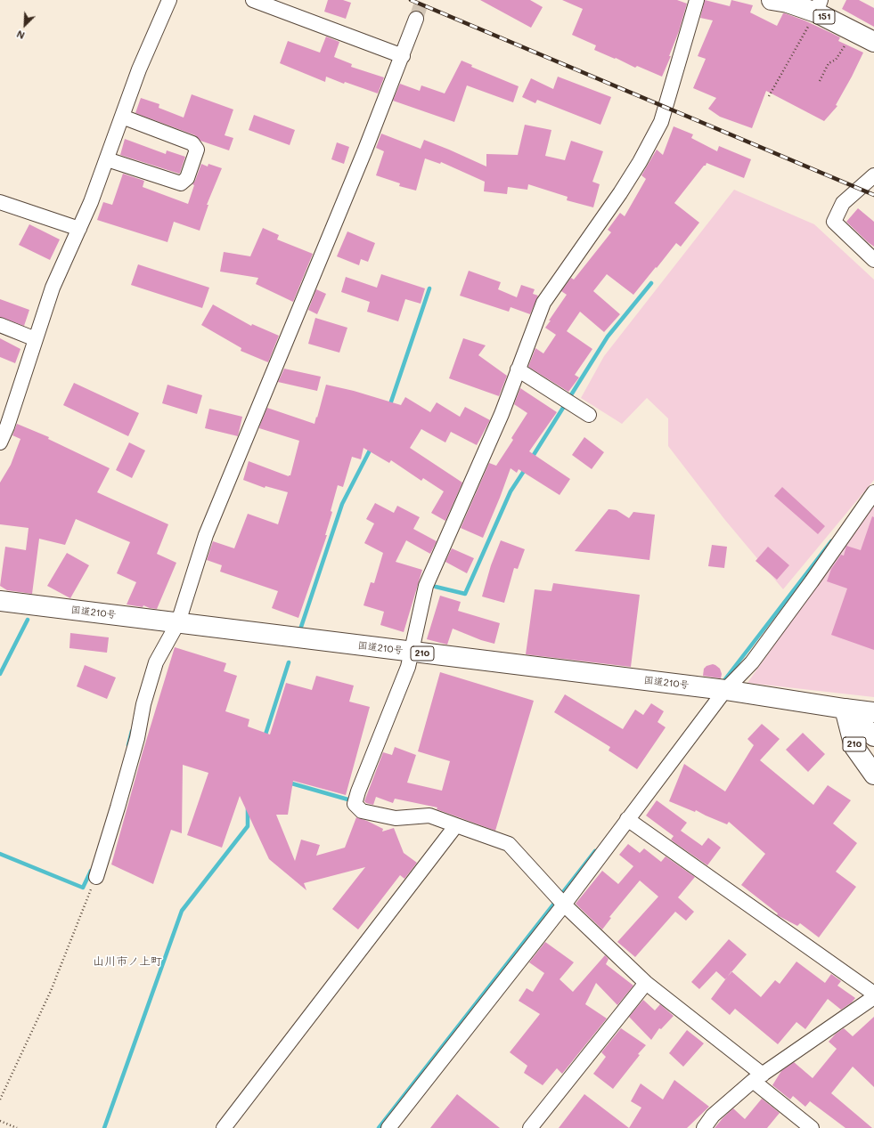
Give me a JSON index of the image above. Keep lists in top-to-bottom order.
{
  "streets": {
    "main road": ["151", "国道210号", "210"]
  },
  "crossings": [
    ["国道210号", "210"]
  ],
  "districts": ["山川市ノ上町"],
  "north": "bottom left"
}
